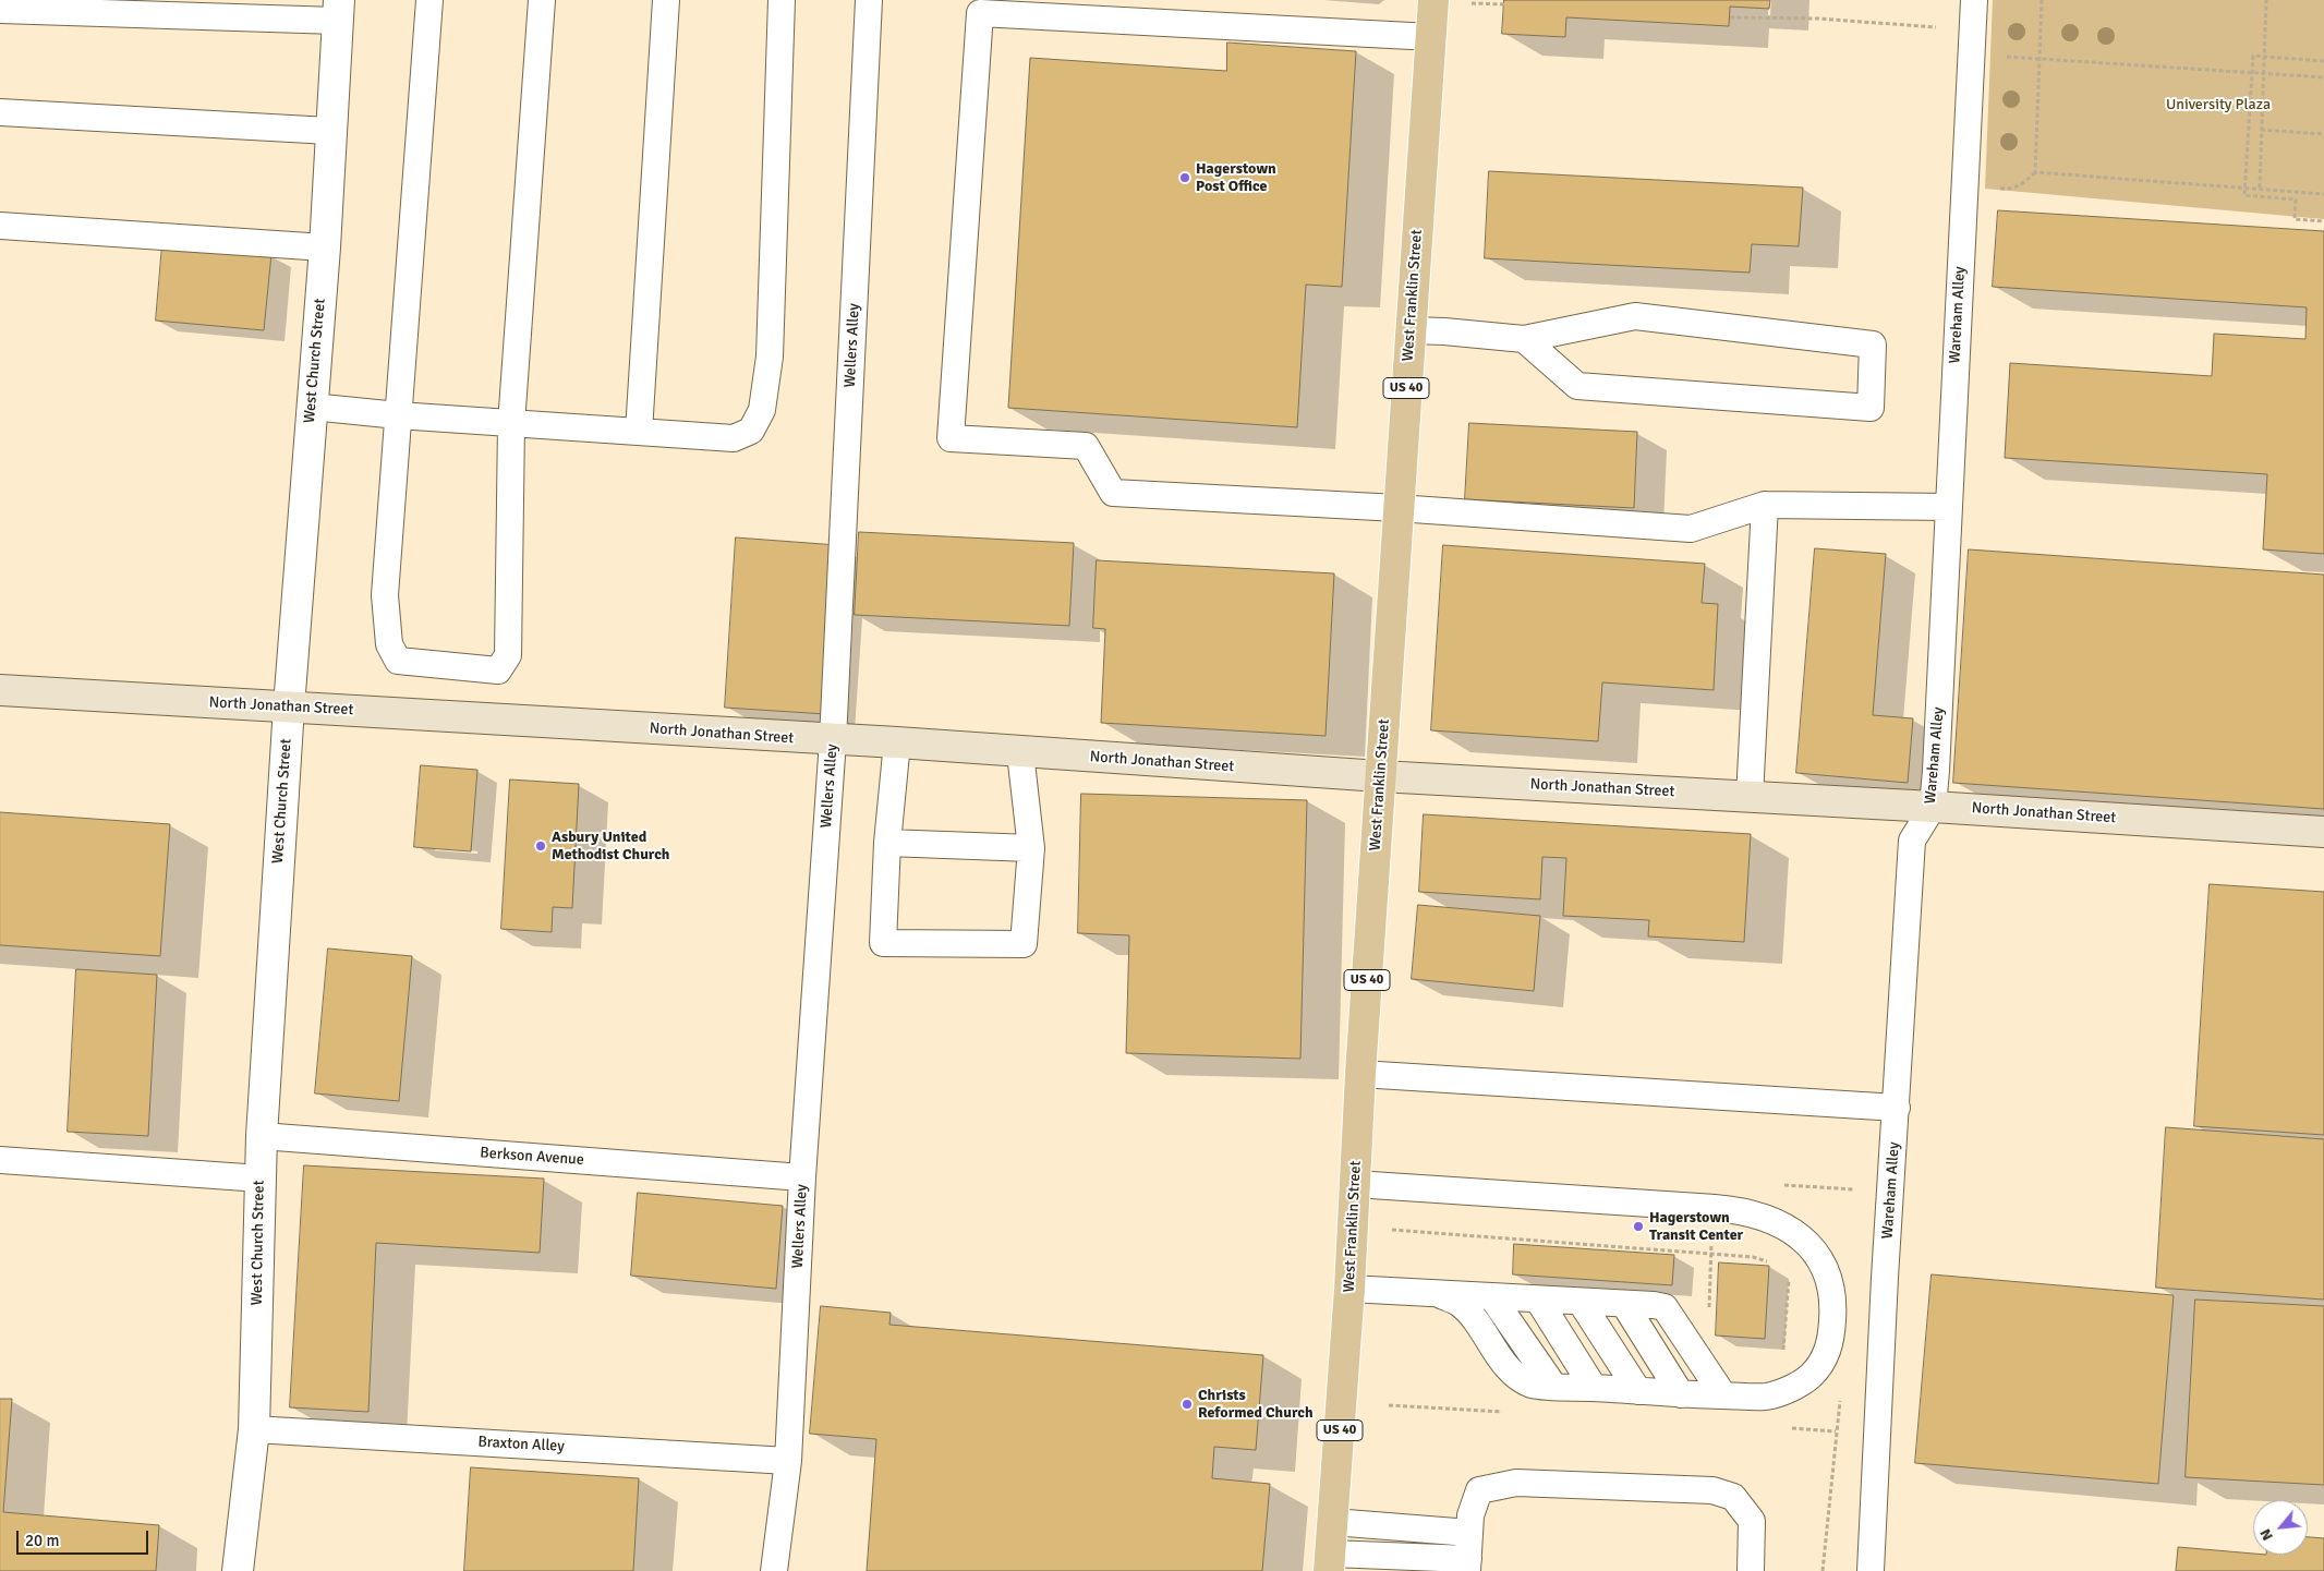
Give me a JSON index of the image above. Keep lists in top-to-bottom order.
{
  "streets": {
    "main road": ["West Franklin Street", "US 40", "North Jonathan Street"],
    "street": ["West Church Street"],
    "lane": [
      "Wareham Alley",
      "Wellers Alley",
      "Berkson Avenue",
      "Braxton Alley"
    ]
  },
  "crossings": [
    ["West Franklin Street", "North Jonathan Street"],
    ["Wareham Alley", "North Jonathan Street"],
    ["Wellers Alley", "North Jonathan Street"],
    ["Wellers Alley", "Berkson Avenue"],
    ["Wellers Alley", "Braxton Alley"],
    ["West Church Street", "North Jonathan Street"],
    ["West Church Street", "Berkson Avenue"],
    ["West Church Street", "Braxton Alley"]
  ],
  "parks": ["University Plaza"],
  "places": [
    "Hagerstown Post Office",
    "Asbury United Methodist Church",
    "Hagerstown Transit Center",
    "Christs Reformed Church"
  ],
  "scale_bar": "20 m",
  "north": "bottom left"
}
